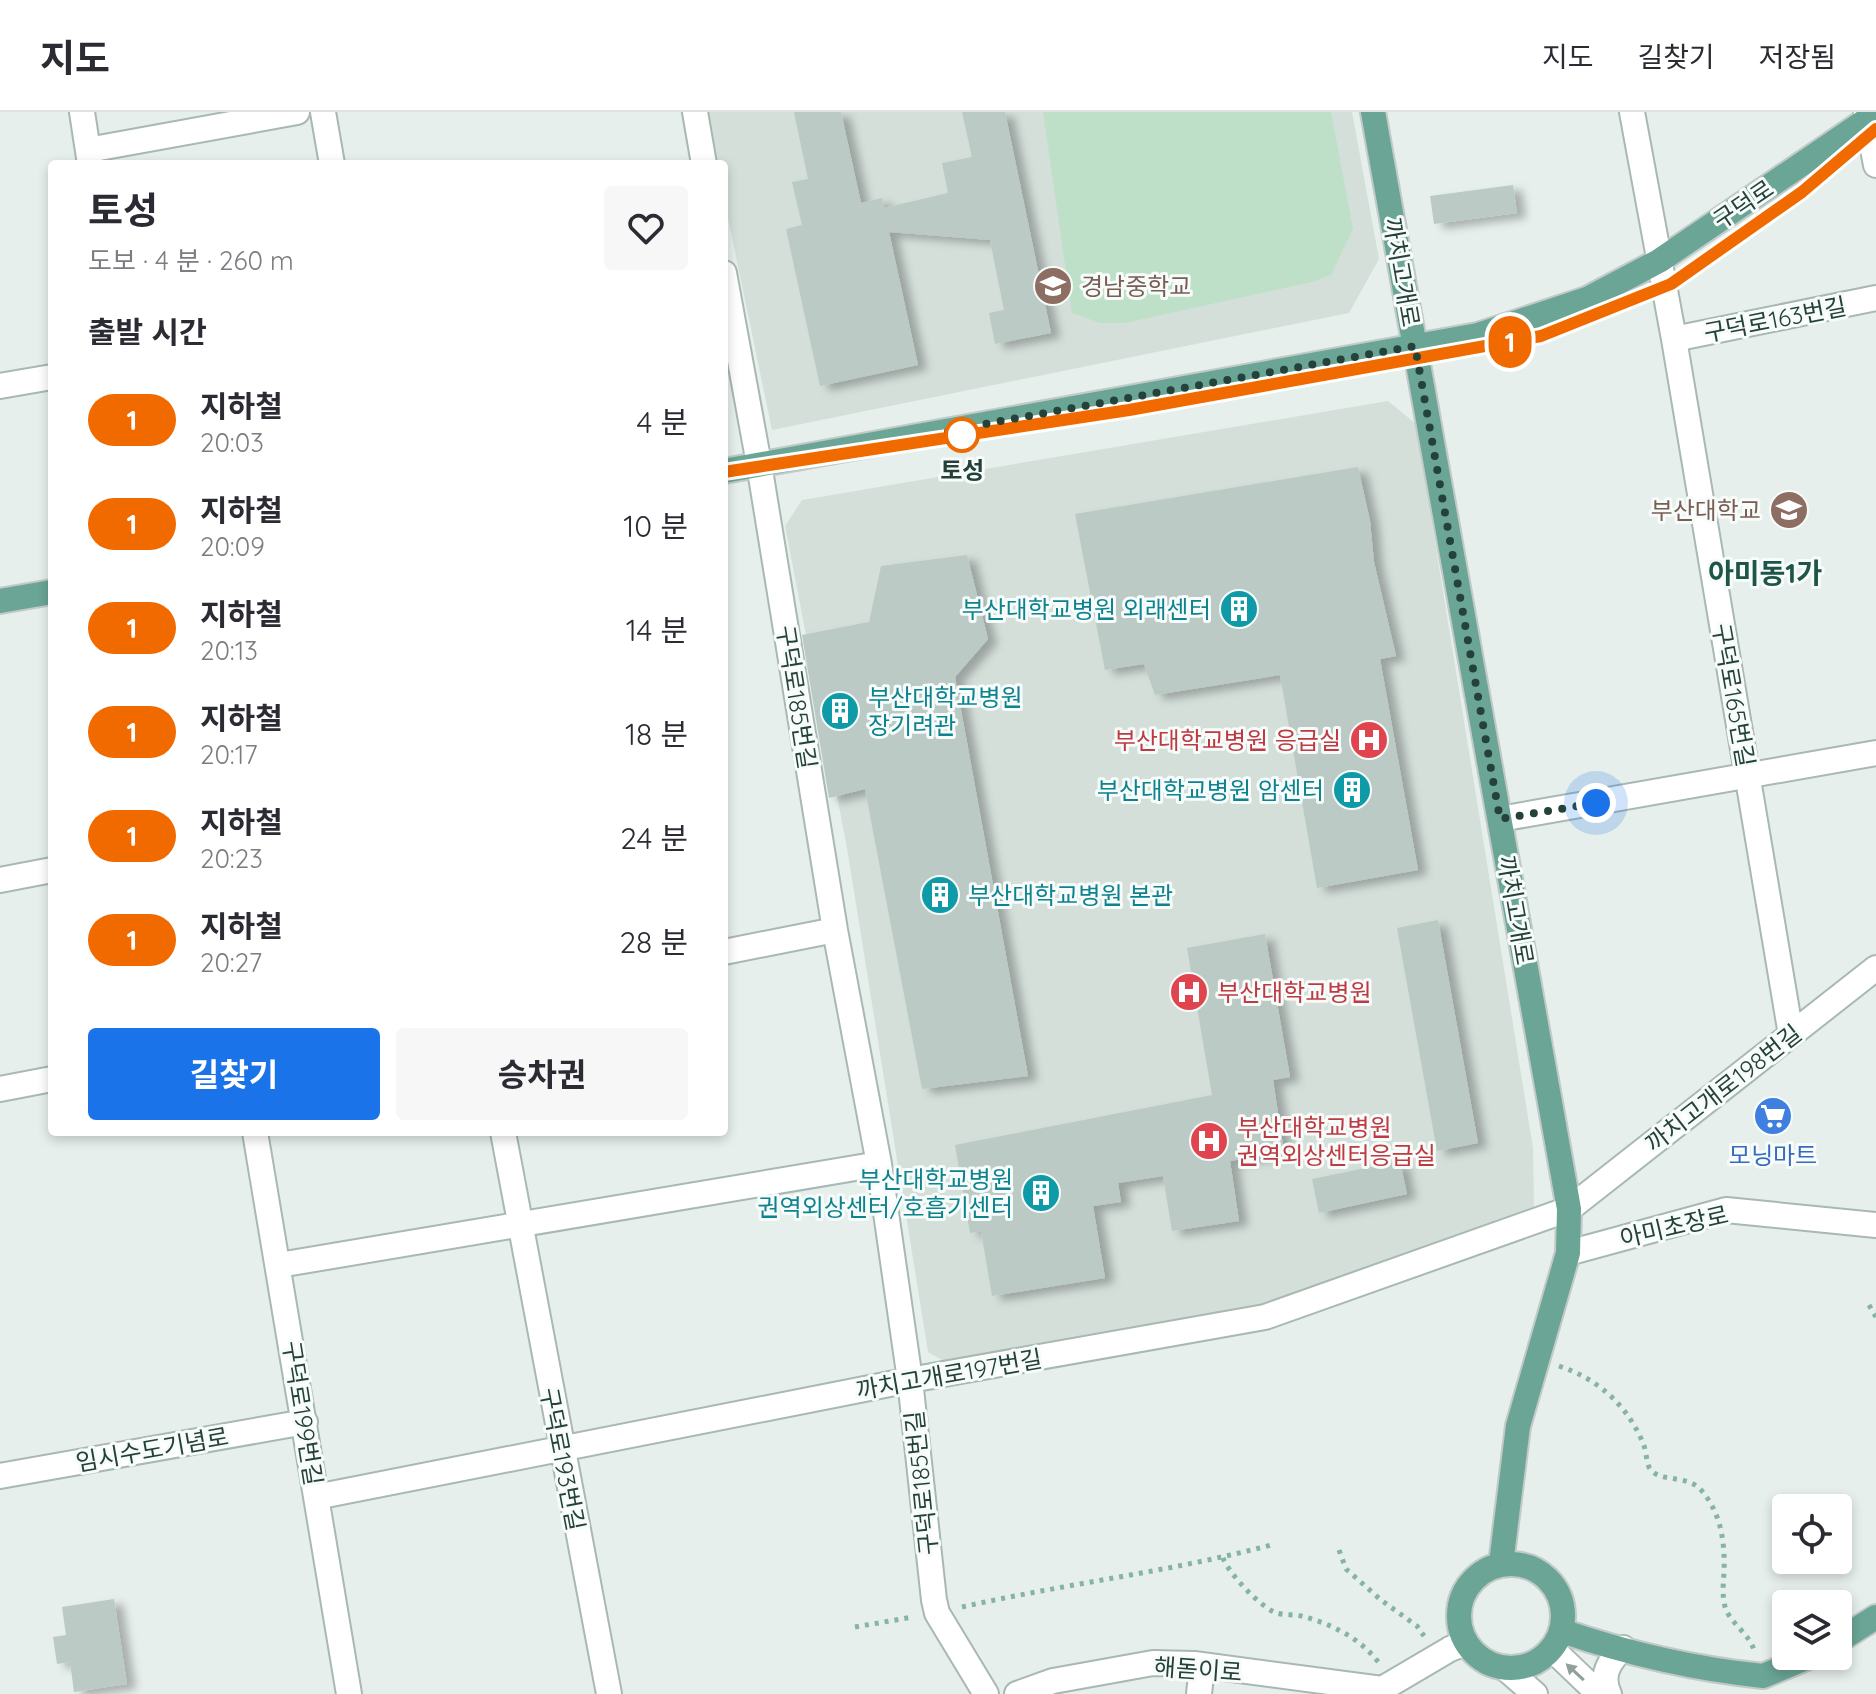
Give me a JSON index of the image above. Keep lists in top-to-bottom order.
{
  "streets": {
    "main road": ["구덕로", "까치고개로"],
    "street": [
      "구덕로163번길",
      "구덕로165번길",
      "구덕로185번길",
      "까치고개로198번길",
      "아미초장로",
      "까치고개로197번길",
      "구덕로199번길",
      "임시수도기념로",
      "구덕로193번길",
      "해돋이로"
    ]
  },
  "crossings": [
    ["구덕로", "까치고개로"],
    ["구덕로", "구덕로165번길"],
    ["구덕로", "구덕로185번길"],
    ["까치고개로", "까치고개로198번길"],
    ["까치고개로", "아미초장로"],
    ["까치고개로", "까치고개로197번길"],
    ["구덕로163번길", "구덕로165번길"],
    ["구덕로165번길", "까치고개로198번길"],
    ["구덕로185번길", "까치고개로197번길"],
    ["까치고개로198번길", "까치고개로197번길"],
    ["까치고개로197번길", "구덕로199번길"],
    ["까치고개로197번길", "구덕로193번길"],
    ["구덕로199번길", "임시수도기념로"]
  ],
  "districts": ["아미동1가"],
  "places": {
    "school or university": ["경남중학교", "부산대학교"],
    "other": ["토성"],
    "building": [
      "부산대학교병원 외래센터",
      "부산대학교병원 장기려관",
      "부산대학교병원 암센터",
      "부산대학교병원 본관",
      "부산대학교병원 권역외상센터/호흡기센터"
    ],
    "hospital": ["부산대학교병원 응급실", "부산대학교병원", "부산대학교병원 권역외상센터응급실"],
    "supermarket": ["모닝마트"]
  },
  "lines": ["metro line 1"],
  "page": {
    "header": "지도",
    "nav": ["지도", "길찾기", "저장됨"],
    "on_map": "1",
    "heading": [
      ["토성", "도보 · 4 분 · 260 m"],
      "출발 시간"
    ],
    "list": [
      {
        "mark": "1",
        "name": "지하철",
        "note": "20:03",
        "value": "4 분"
      },
      {
        "mark": "1",
        "name": "지하철",
        "note": "20:09",
        "value": "10 분"
      },
      {
        "mark": "1",
        "name": "지하철",
        "note": "20:13",
        "value": "14 분"
      },
      {
        "mark": "1",
        "name": "지하철",
        "note": "20:17",
        "value": "18 분"
      },
      {
        "mark": "1",
        "name": "지하철",
        "note": "20:23",
        "value": "24 분"
      },
      {
        "mark": "1",
        "name": "지하철",
        "note": "20:27",
        "value": "28 분"
      }
    ],
    "buttons": ["길찾기", "승차권"]
  }
}
